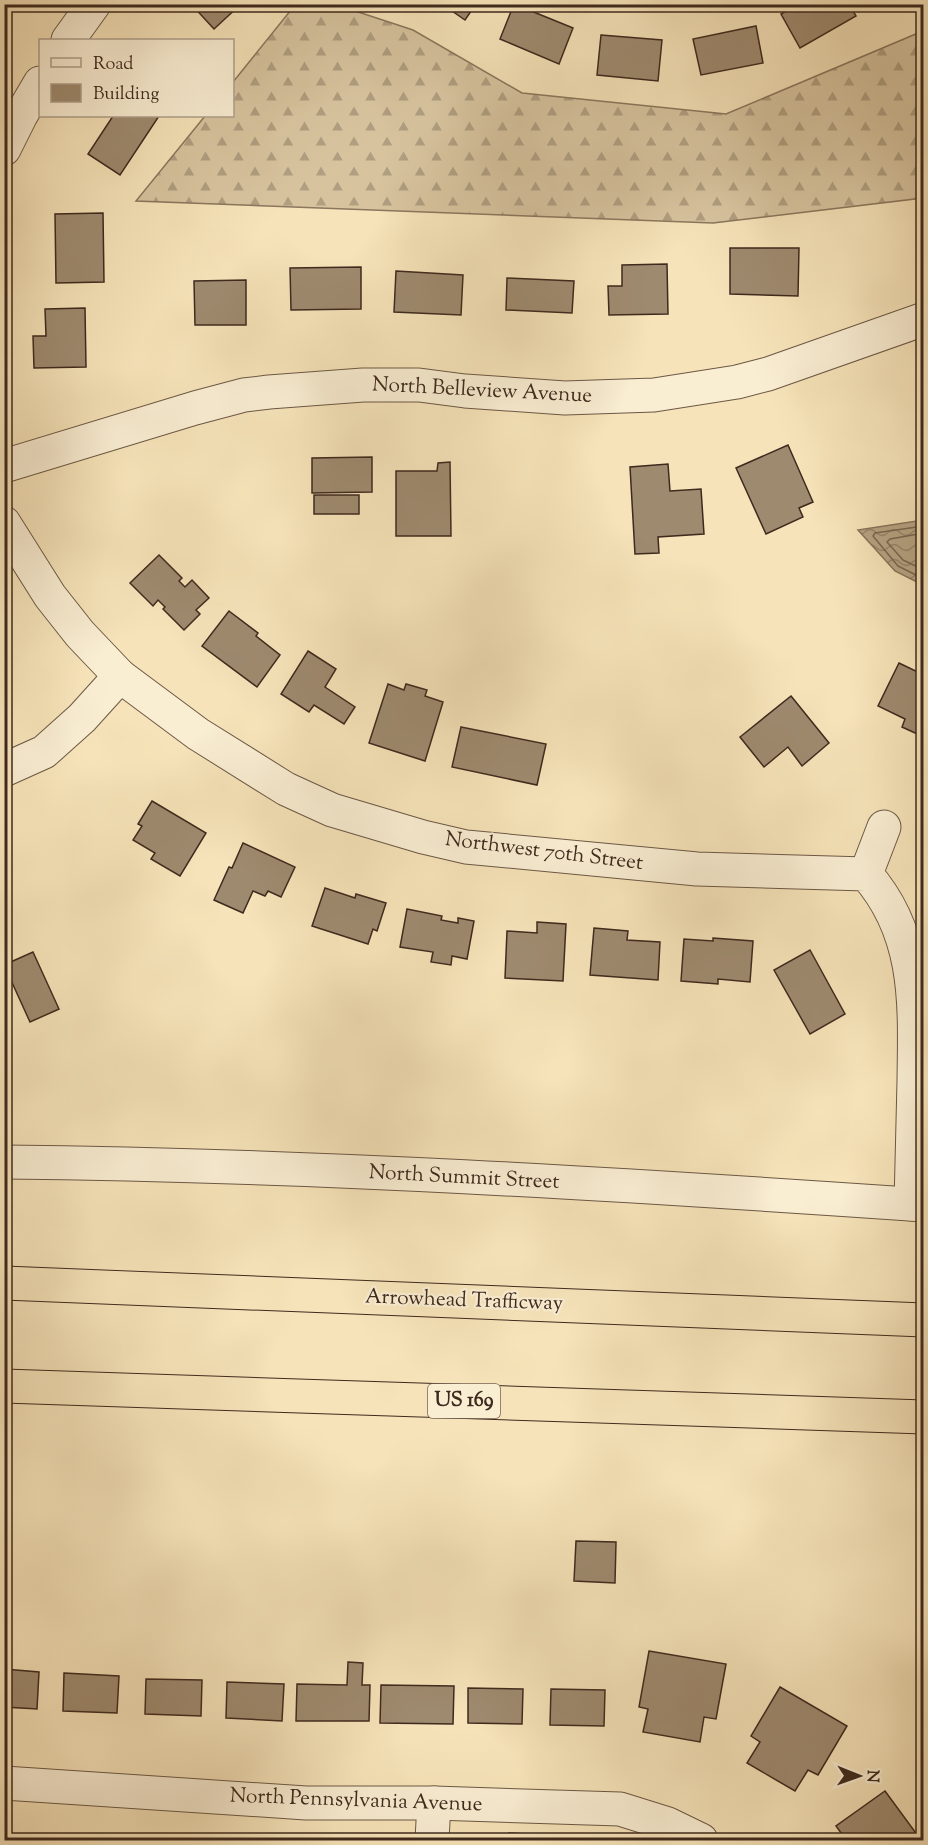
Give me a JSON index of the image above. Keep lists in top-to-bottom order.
{
  "streets": {
    "highway": ["Arrowhead Trafficway", "US 169"],
    "street": [
      "North Belleview Avenue",
      "Northwest 70th Street",
      "North Summit Street",
      "North Pennsylvania Avenue"
    ]
  },
  "legend": ["Road", "Building"],
  "north": "right"
}
